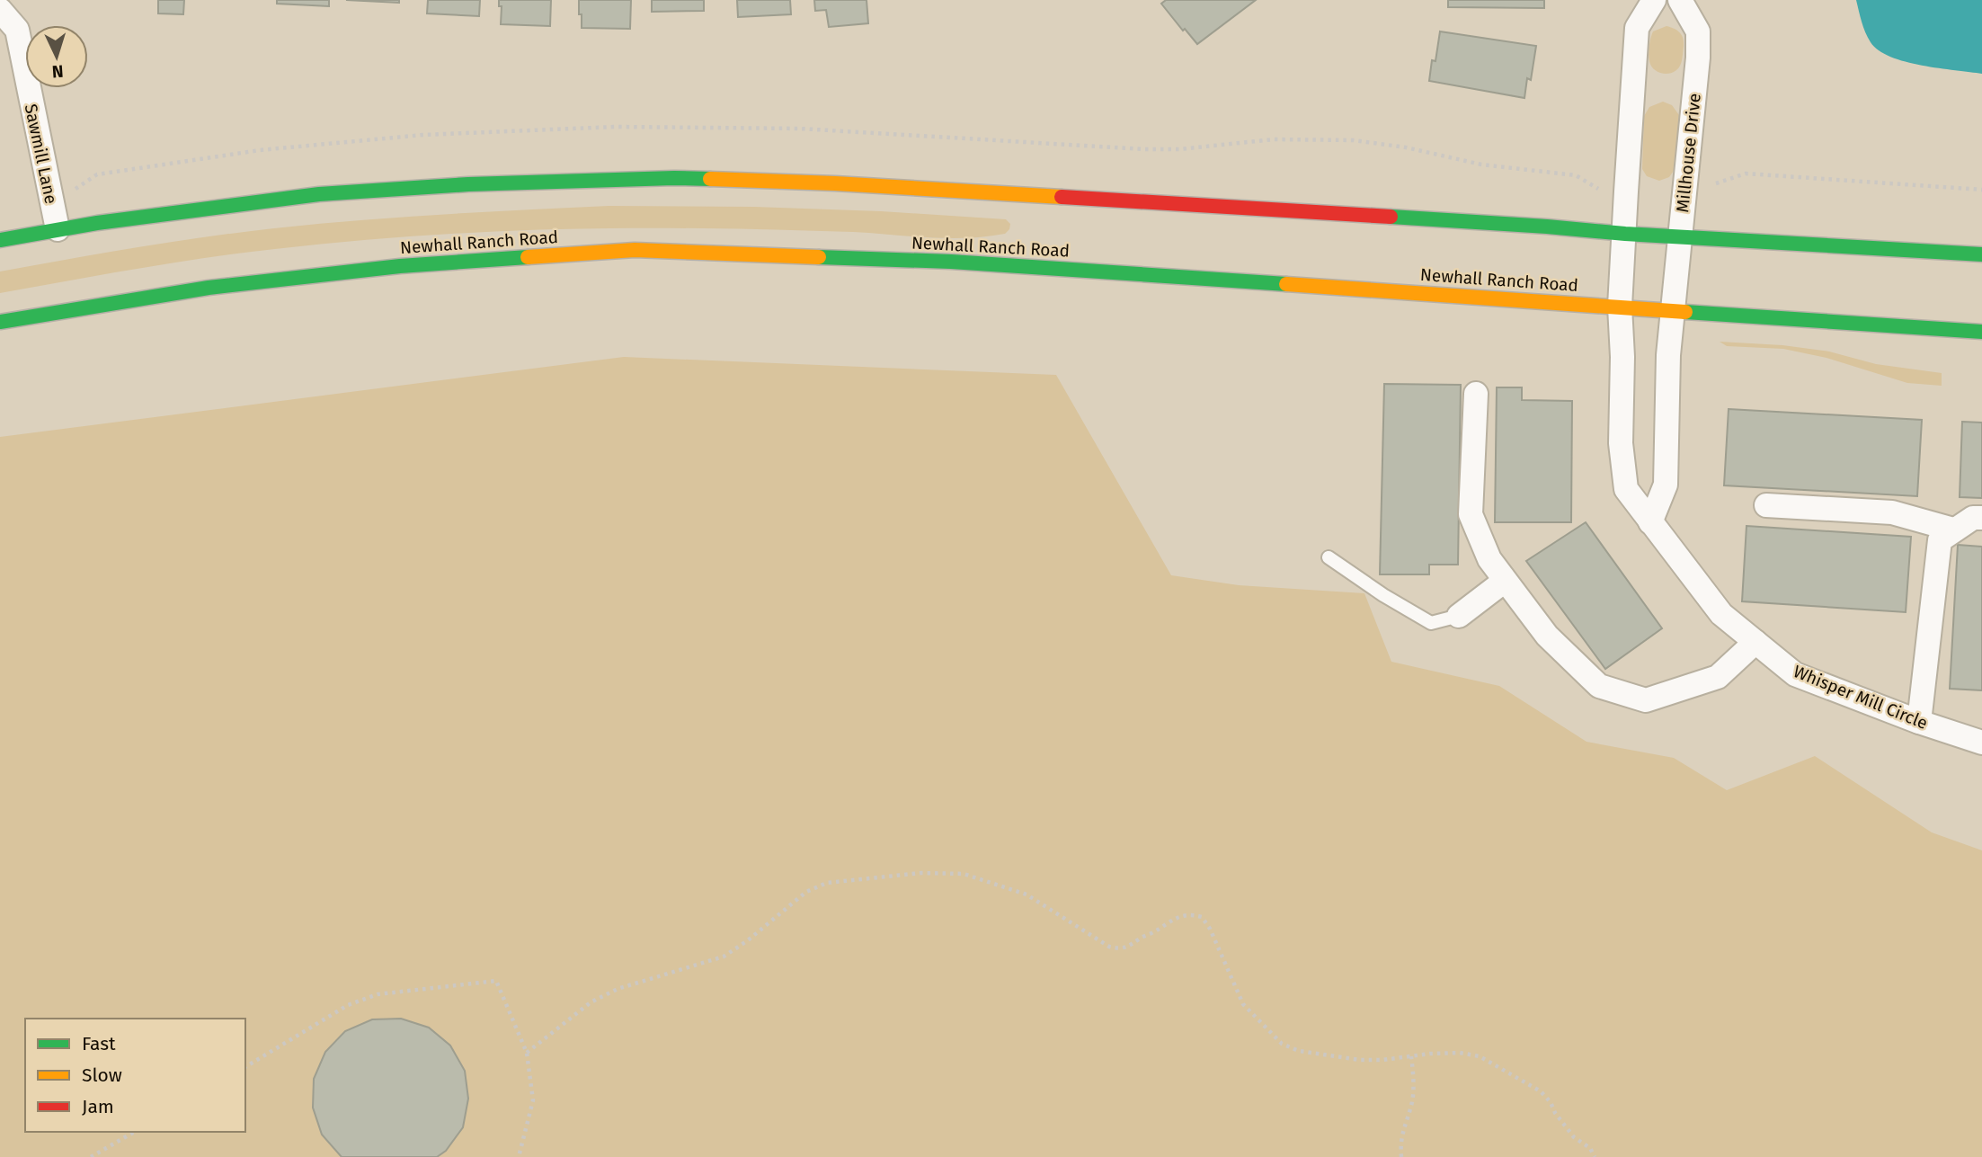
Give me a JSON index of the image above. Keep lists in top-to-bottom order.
{
  "streets": {
    "main road": ["Newhall Ranch Road"],
    "street": ["Millhouse Drive", "Sawmill Lane", "Whisper Mill Circle"]
  },
  "crossings": [
    ["Millhouse Drive", "Newhall Ranch Road"],
    ["Newhall Ranch Road", "Whisper Mill Circle"]
  ],
  "legend": ["Fast", "Slow", "Jam"],
  "north": "bottom"
}
